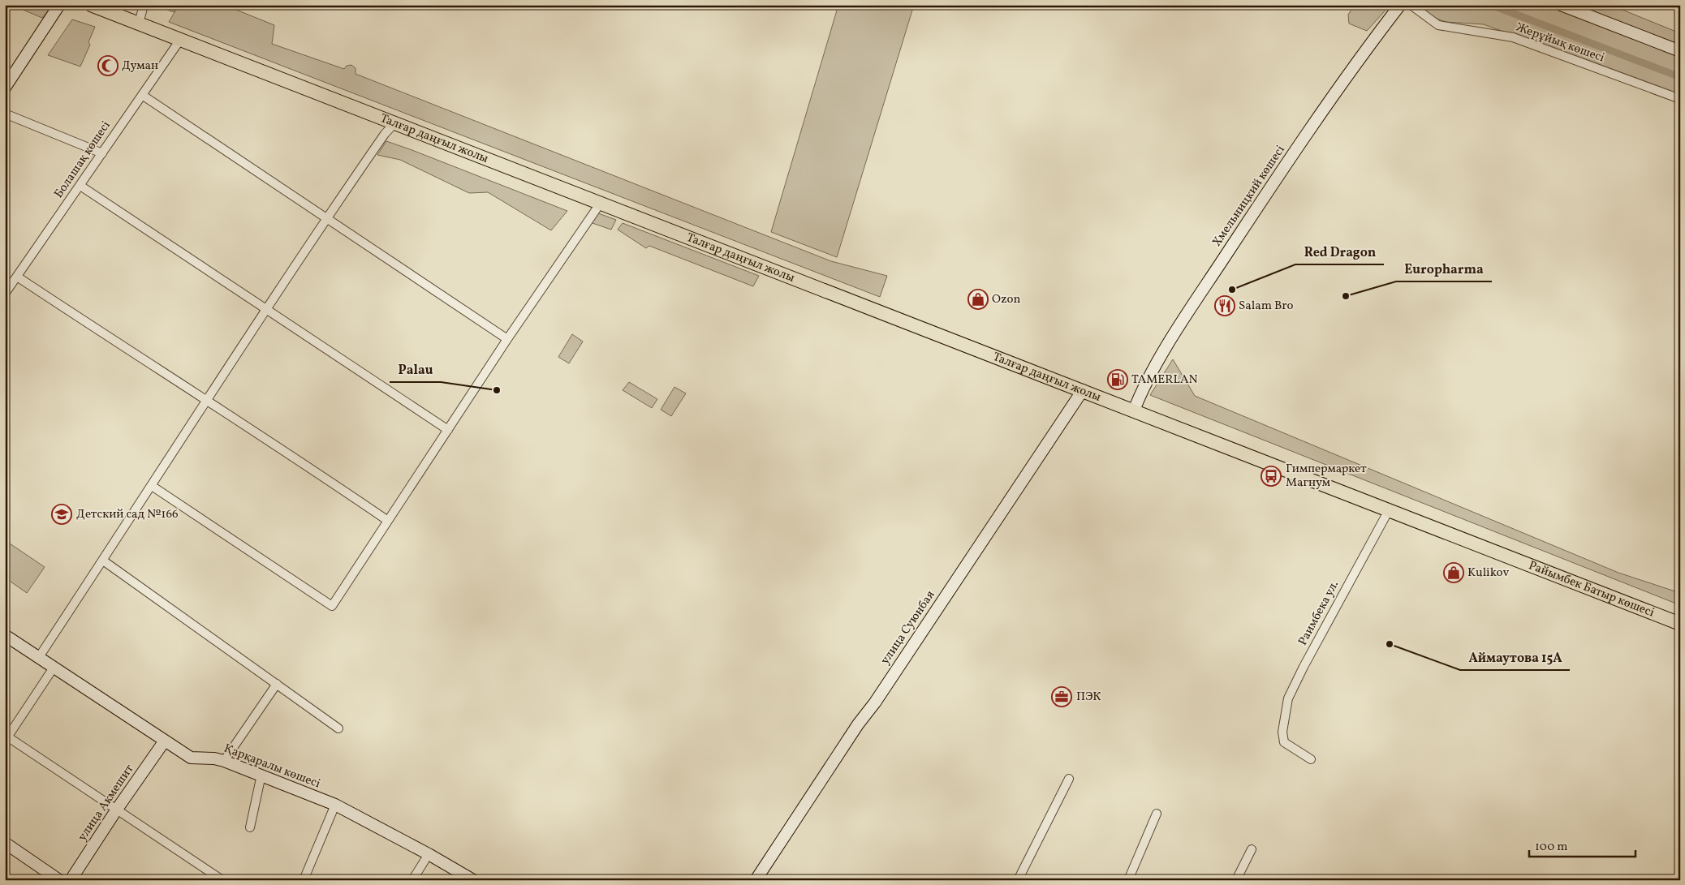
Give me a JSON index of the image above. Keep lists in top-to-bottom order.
{
  "streets": {
    "main road": ["Талғар даңғыл жолы", "Райымбек Батыр көшесі"],
    "street": [
      "Жерұйық көшесі",
      "Болашақ көшесі",
      "Хмельницкий көшесі",
      "Раимбека ул.",
      "улица Суюнбая",
      "Қарқаралы көшесі",
      "улица Акмешит"
    ]
  },
  "crossings": [
    ["Талғар даңғыл жолы", "Болашақ көшесі"],
    ["Талғар даңғыл жолы", "Хмельницкий көшесі"],
    ["Талғар даңғыл жолы", "Райымбек Батыр көшесі"],
    ["Талғар даңғыл жолы", "Раимбека ул."],
    ["Талғар даңғыл жолы", "улица Суюнбая"],
    ["Райымбек Батыр көшесі", "Раимбека ул."],
    ["Қарқаралы көшесі", "улица Акмешит"]
  ],
  "places": {
    "mosque": ["Думан"],
    "other": [
      "Red Dragon",
      "Europharma",
      "Palau",
      "Аймаутова 15А"
    ],
    "shop": ["Ozon", "Kulikov"],
    "restaurant": ["Salam Bro"],
    "fuel station": ["TAMERLAN"],
    "bus stop": ["Гимпермаркет Магнум"],
    "school or university": ["Детский сад №166"],
    "office": ["ПЭК"]
  },
  "scale_bar": "100 m"
}
